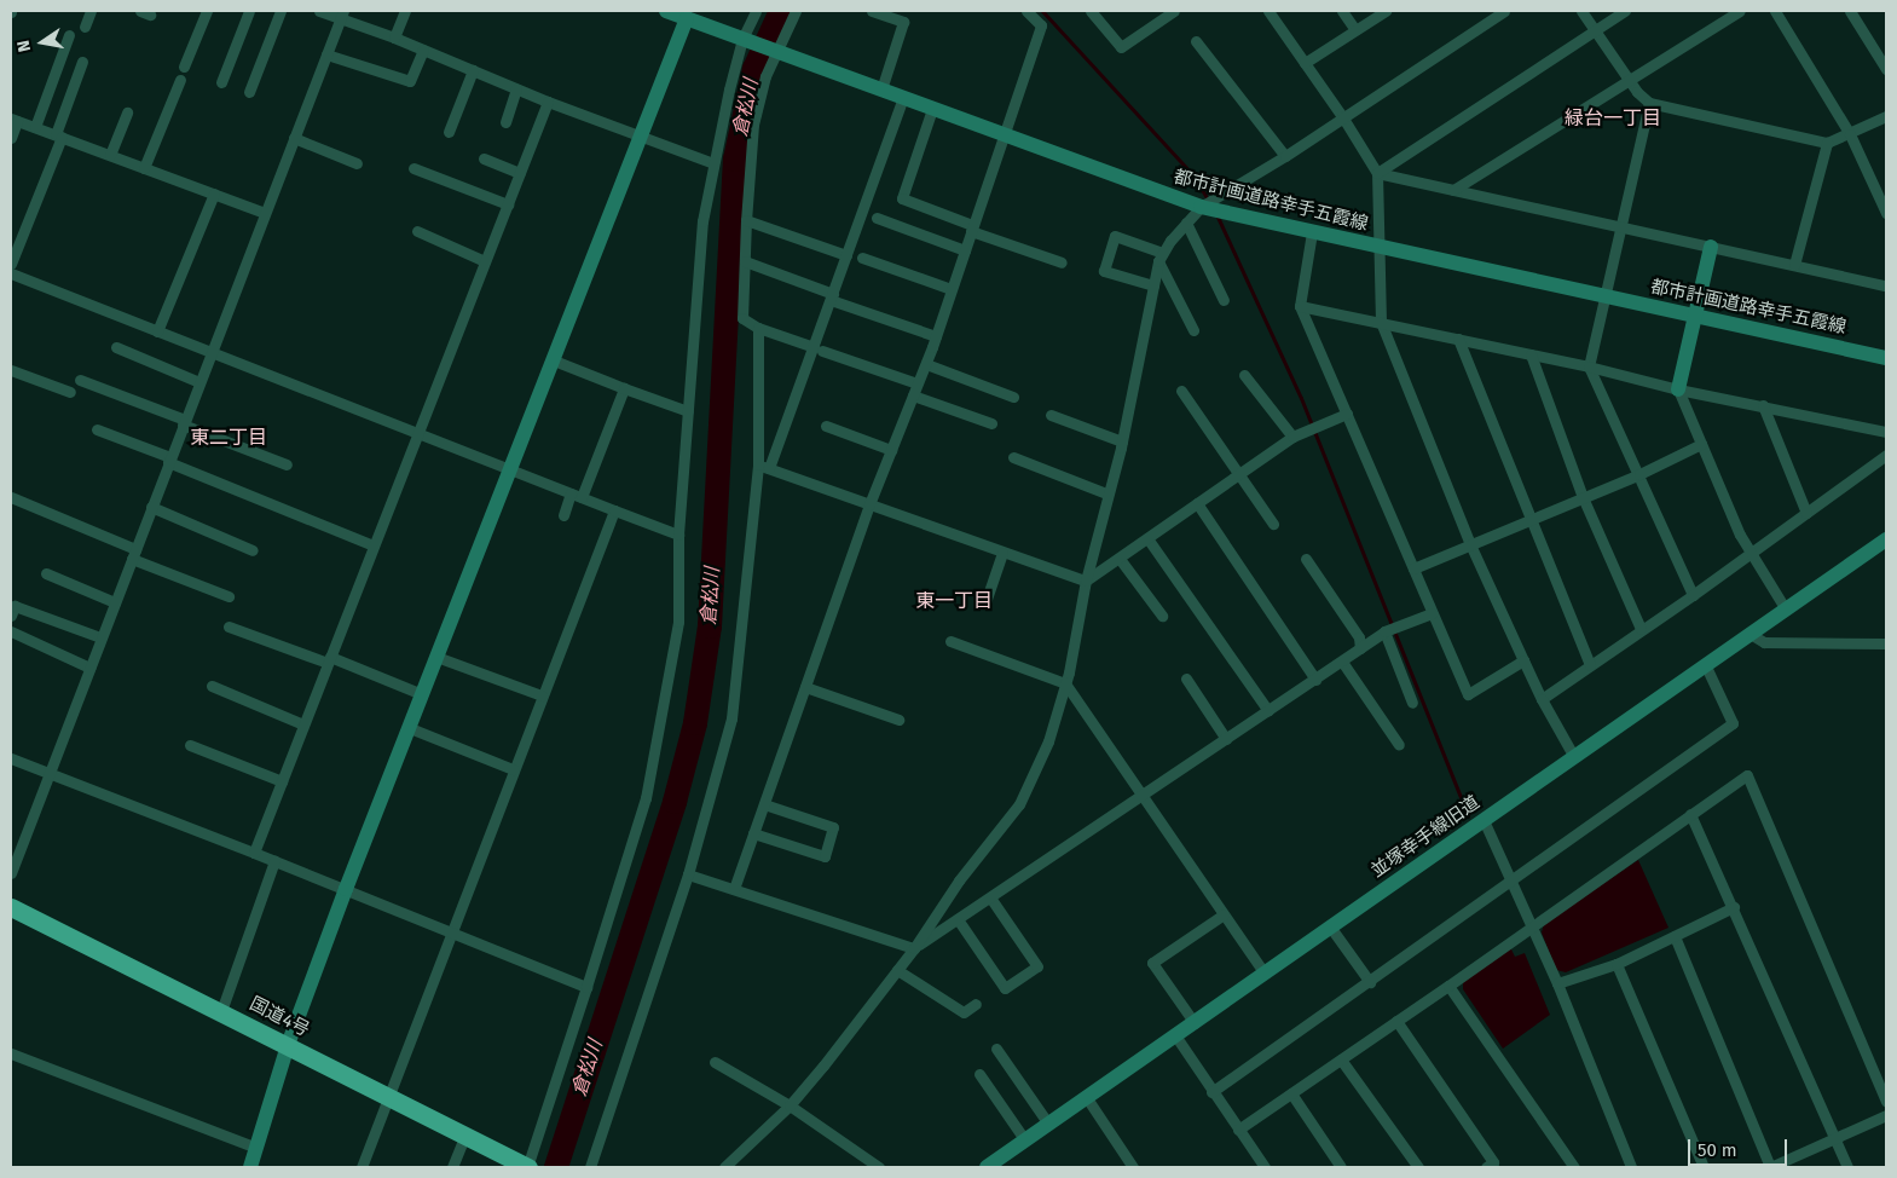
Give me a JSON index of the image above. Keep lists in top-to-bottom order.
{
  "streets": {
    "highway": ["国道4号"],
    "street": ["都市計画道路幸手五霞線", "並塚幸手線旧道"]
  },
  "districts": ["緑台一丁目", "東二丁目", "東一丁目"],
  "water": ["倉松川"],
  "scale_bar": "50 m",
  "north": "left"
}
